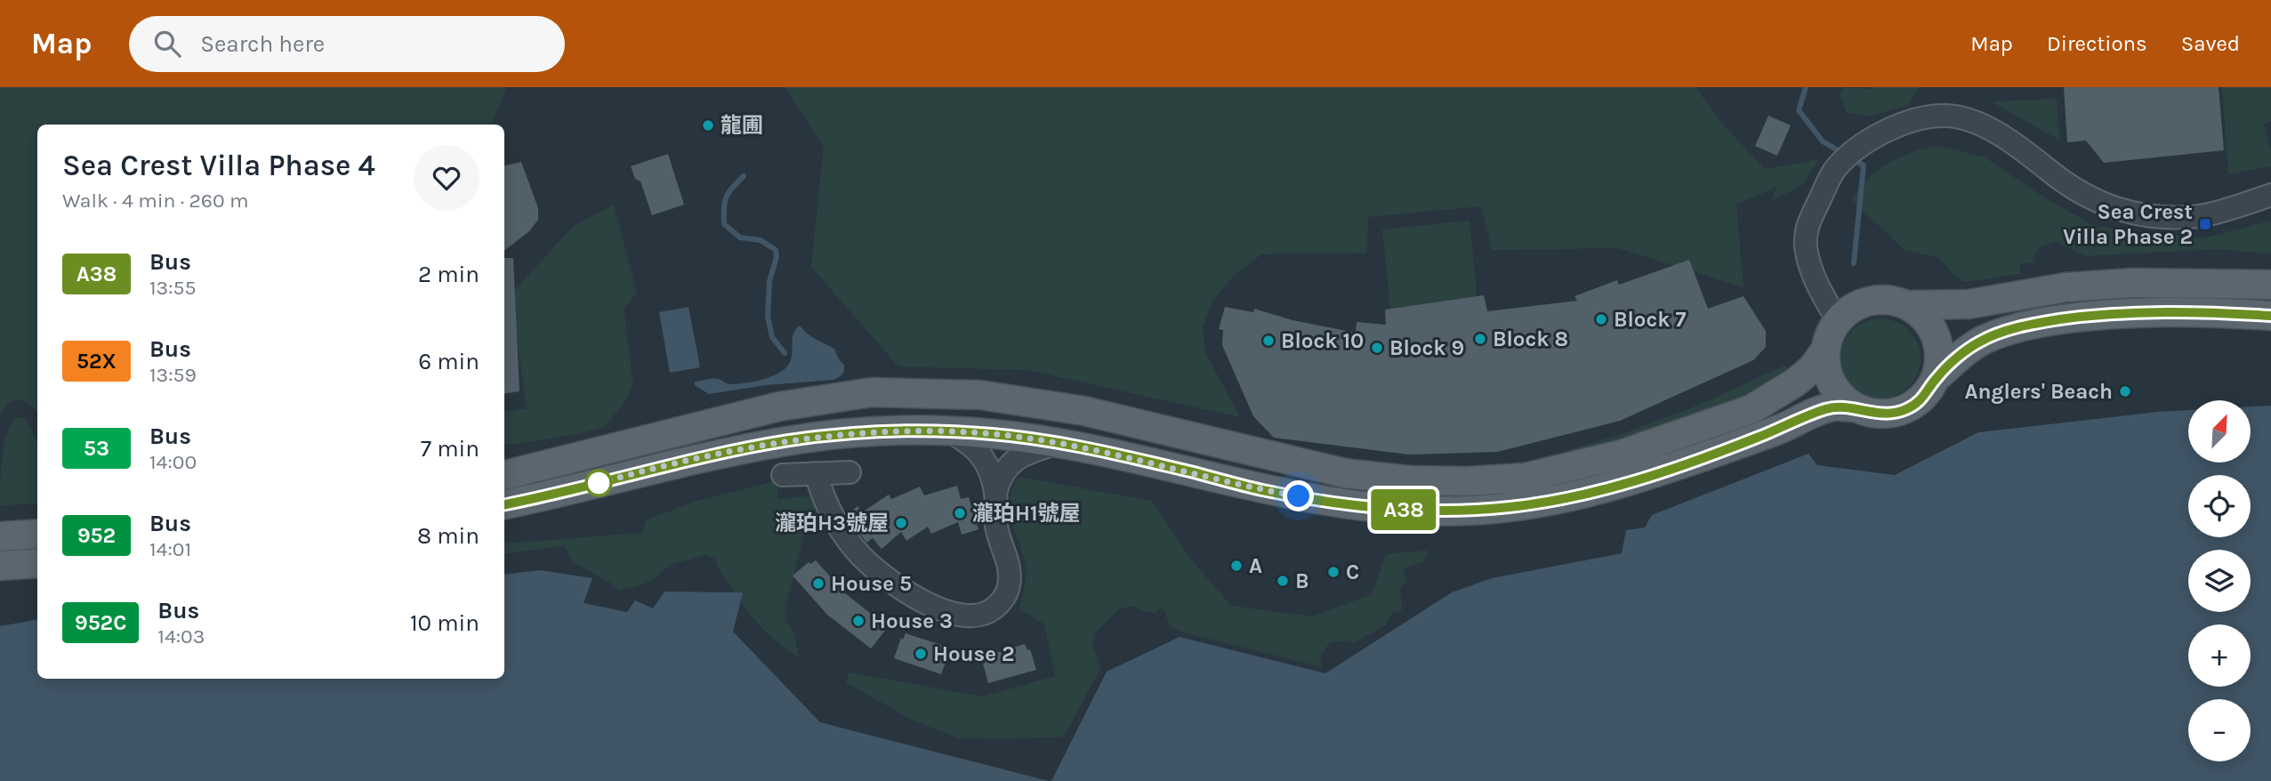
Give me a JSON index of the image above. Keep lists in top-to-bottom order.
{
  "places": {
    "other": [
      "龍圃",
      "Block 7",
      "Block 8",
      "Block 10",
      "Block 9",
      "Anglers' Beach",
      "瀧珀H1號屋",
      "瀧珀H3號屋",
      "A",
      "C",
      "B",
      "House 5",
      "House 3",
      "House 2"
    ],
    "transit": ["Sea Crest Villa Phase 2"]
  },
  "lines": ["bus line A38"],
  "north": "top right",
  "page": {
    "header": "Map",
    "search": "Search here",
    "nav": ["Map", "Directions", "Saved"],
    "on_map": "A38",
    "heading": ["Sea Crest Villa Phase 4", "Walk · 4 min · 260 m"],
    "list": [
      {
        "mark": "A38",
        "name": "Bus",
        "note": "13:55",
        "value": "2 min"
      },
      {
        "mark": "52X",
        "name": "Bus",
        "note": "13:59",
        "value": "6 min"
      },
      {
        "mark": "53",
        "name": "Bus",
        "note": "14:00",
        "value": "7 min"
      },
      {
        "mark": "952",
        "name": "Bus",
        "note": "14:01",
        "value": "8 min"
      },
      {
        "mark": "952C",
        "name": "Bus",
        "note": "14:03",
        "value": "10 min"
      }
    ],
    "map_buttons": ["+", "−"]
  }
}
